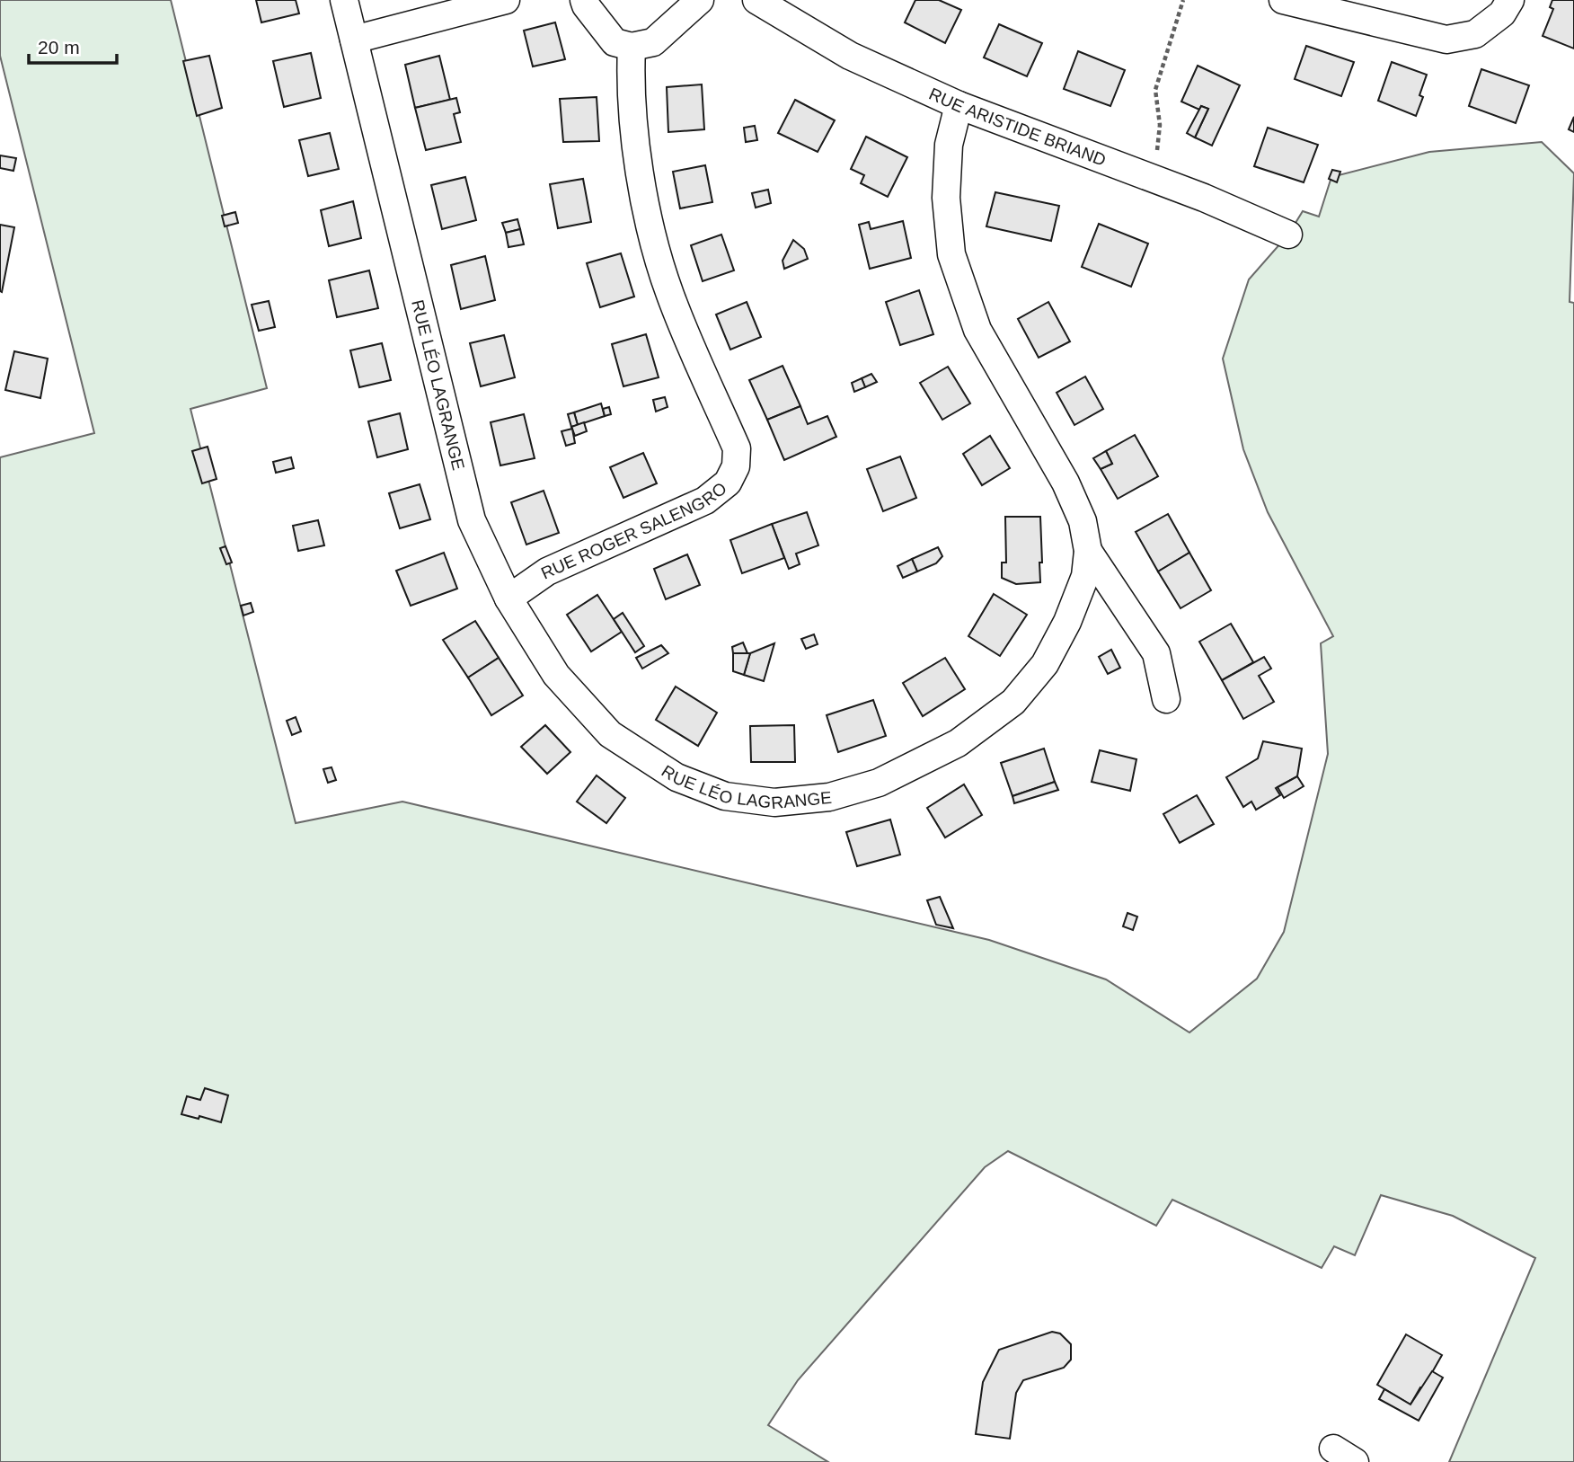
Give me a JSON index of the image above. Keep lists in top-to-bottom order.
{
  "streets": {
    "street": ["RUE ARISTIDE BRIAND", "RUE LÉO LAGRANGE", "RUE ROGER SALENGRO"]
  },
  "crossings": [
    ["RUE ARISTIDE BRIAND", "RUE LÉO LAGRANGE"],
    ["RUE LÉO LAGRANGE", "RUE ROGER SALENGRO"]
  ],
  "scale_bar": "20 m"
}
